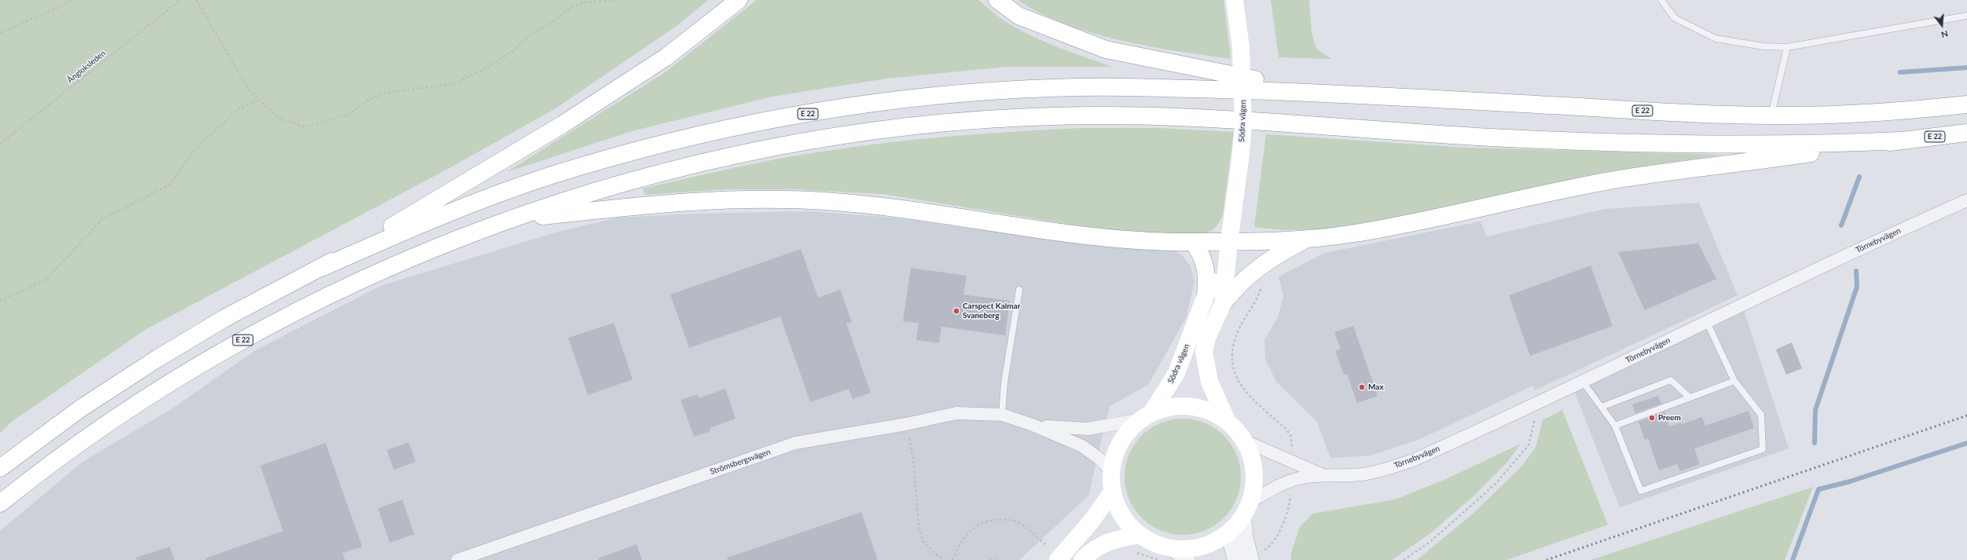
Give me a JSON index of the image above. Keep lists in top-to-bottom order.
{
  "streets": {
    "main road": ["E 22", "Södra vägen"],
    "street": ["Törnebyvägen", "Strömsbergsvägen"],
    "path": ["Ångloksleden"]
  },
  "crossings": [
    ["Södra vägen", "Strömsbergsvägen"]
  ],
  "places": ["Carspect Kalmar Svaneberg", "Max", "Preem"],
  "north": "bottom"
}
